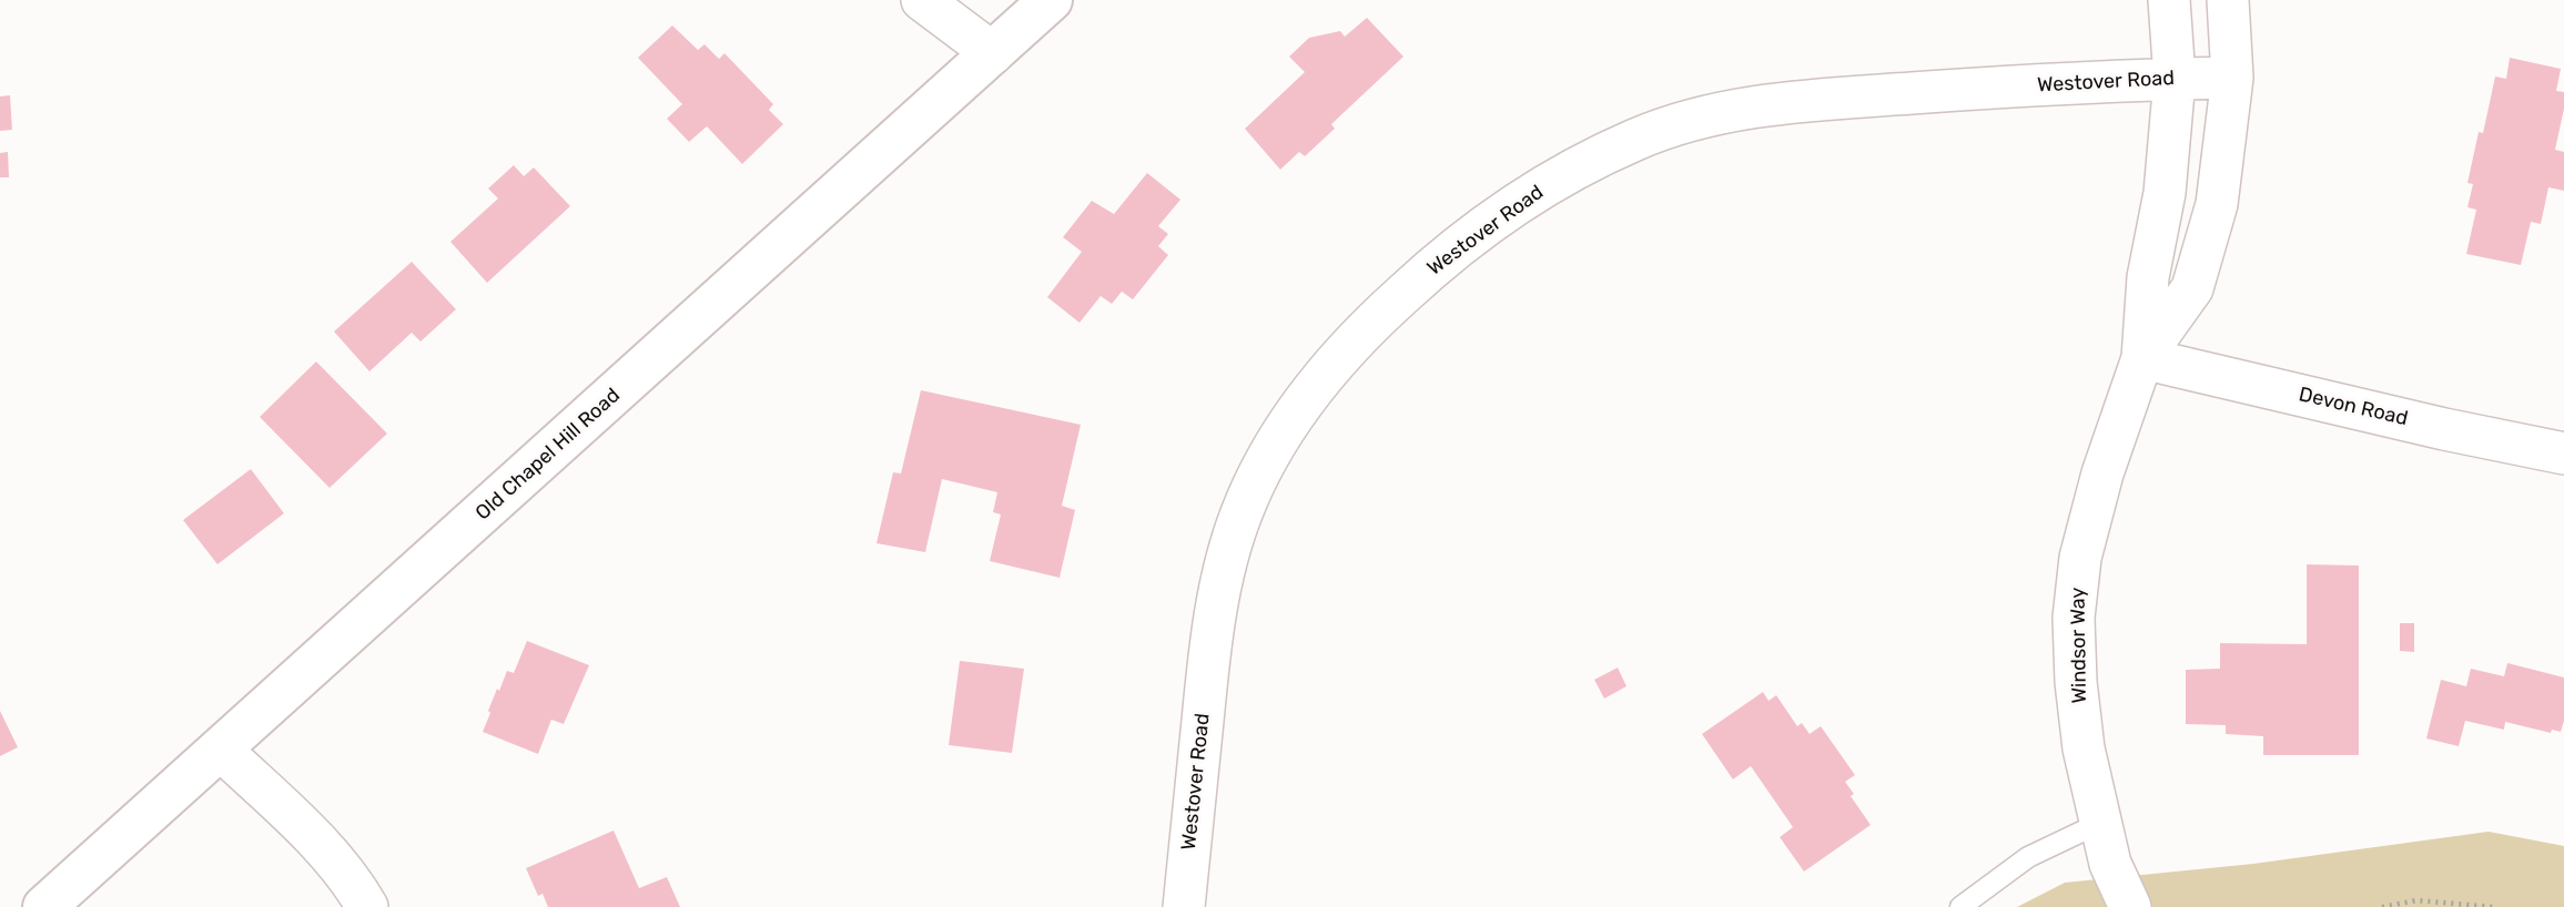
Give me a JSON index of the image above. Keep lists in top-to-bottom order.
{
  "streets": {
    "street": [
      "Westover Road",
      "Devon Road",
      "Old Chapel Hill Road",
      "Windsor Way"
    ]
  },
  "crossings": [
    ["Westover Road", "Windsor Way"],
    ["Devon Road", "Windsor Way"]
  ]
}
